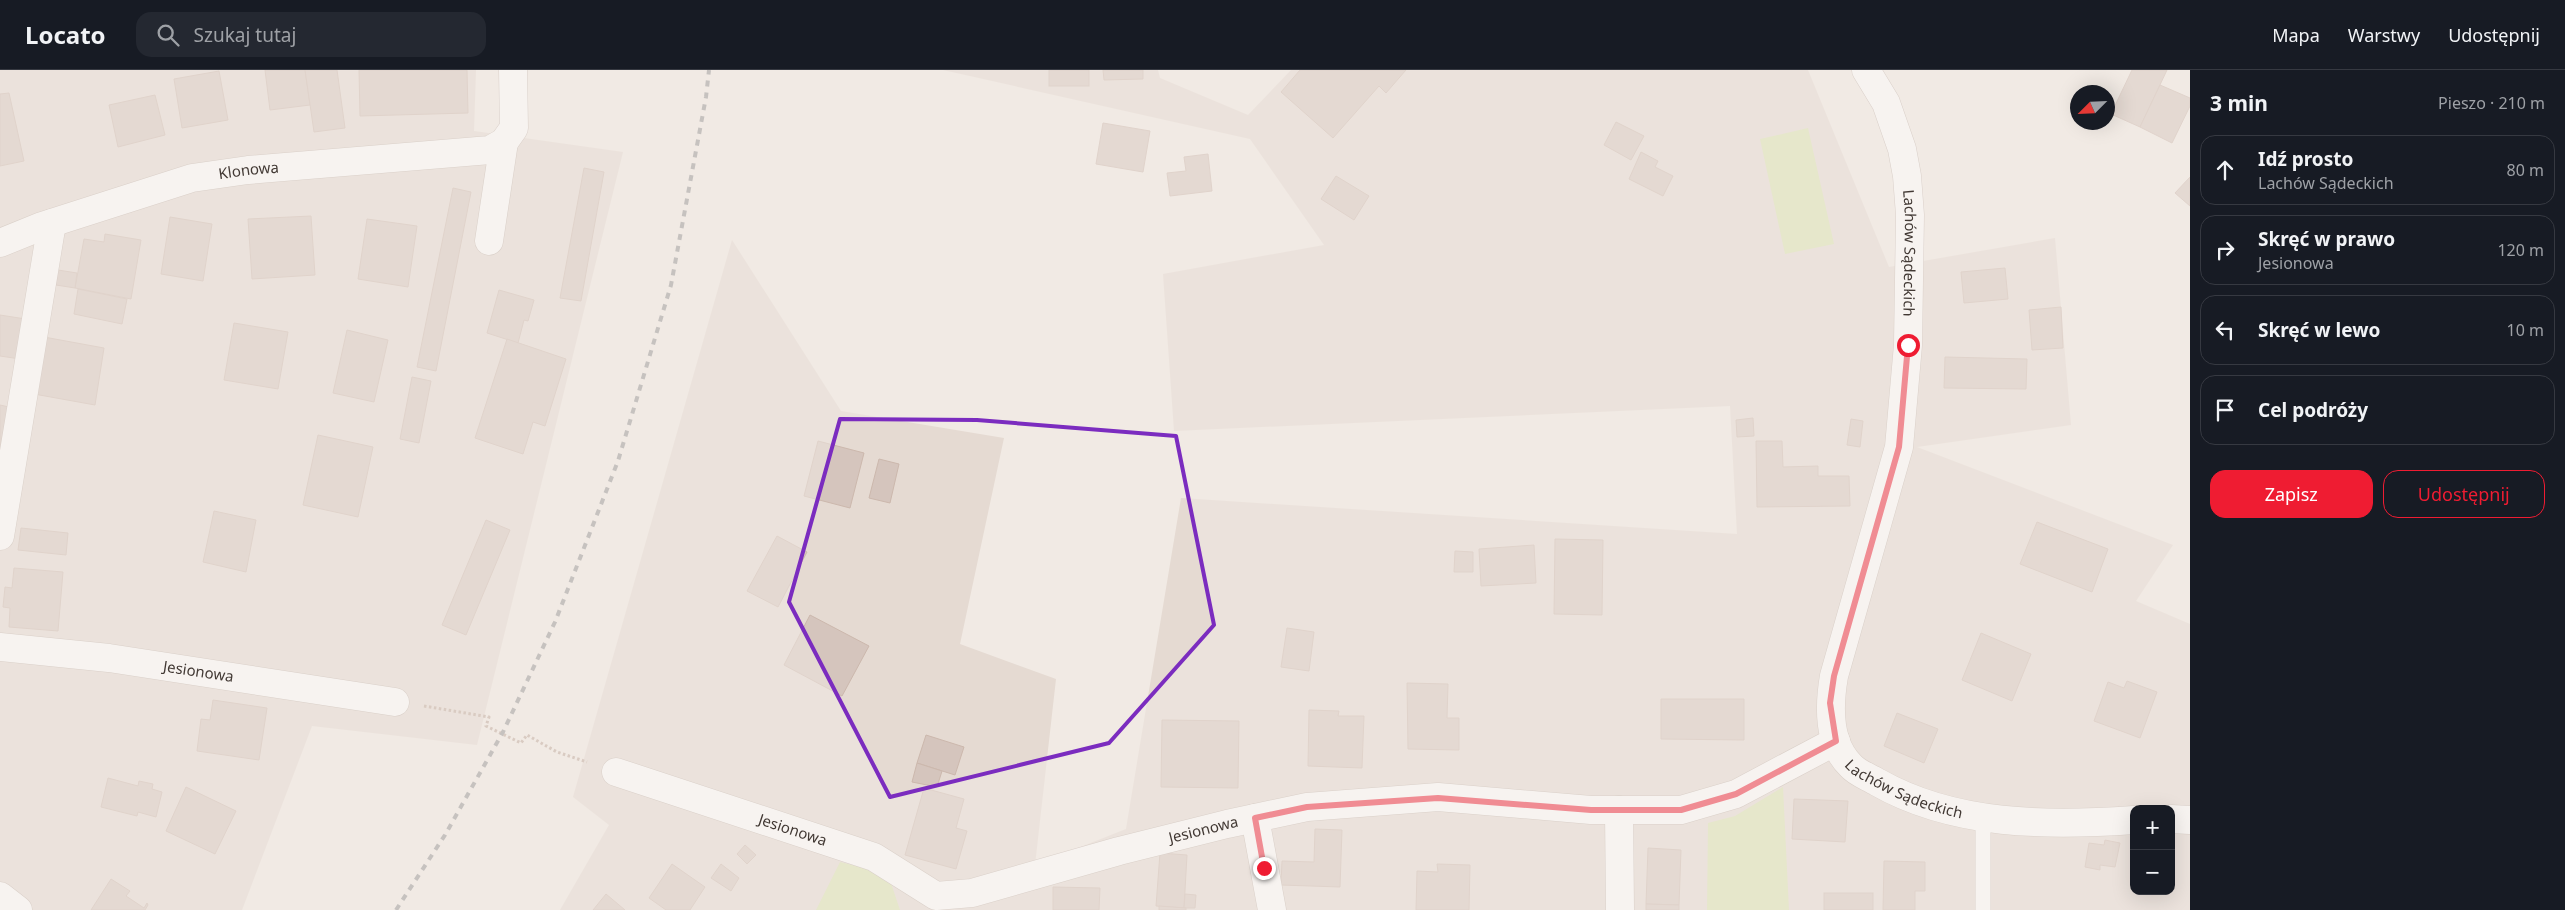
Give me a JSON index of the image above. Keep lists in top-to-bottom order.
{
  "streets": {
    "street": ["Klonowa", "Lachów Sądeckich", "Jesionowa"]
  },
  "crossings": [
    ["Lachów Sądeckich", "Jesionowa"]
  ],
  "north": "bottom left",
  "page": {
    "header": "Locato",
    "search": "Szukaj tutaj",
    "nav": ["Mapa", "Warstwy", "Udostępnij"],
    "heading": ["3 min", "Pieszo · 210 m"],
    "list": [
      ["Idź prosto", "Lachów Sądeckich", "80 m"],
      ["Skręć w prawo", "Jesionowa", "120 m"],
      ["Skręć w lewo", "10 m"],
      "Cel podróży"
    ],
    "buttons": ["Zapisz", "Udostępnij"],
    "map_buttons": ["+", "−"]
  }
}
